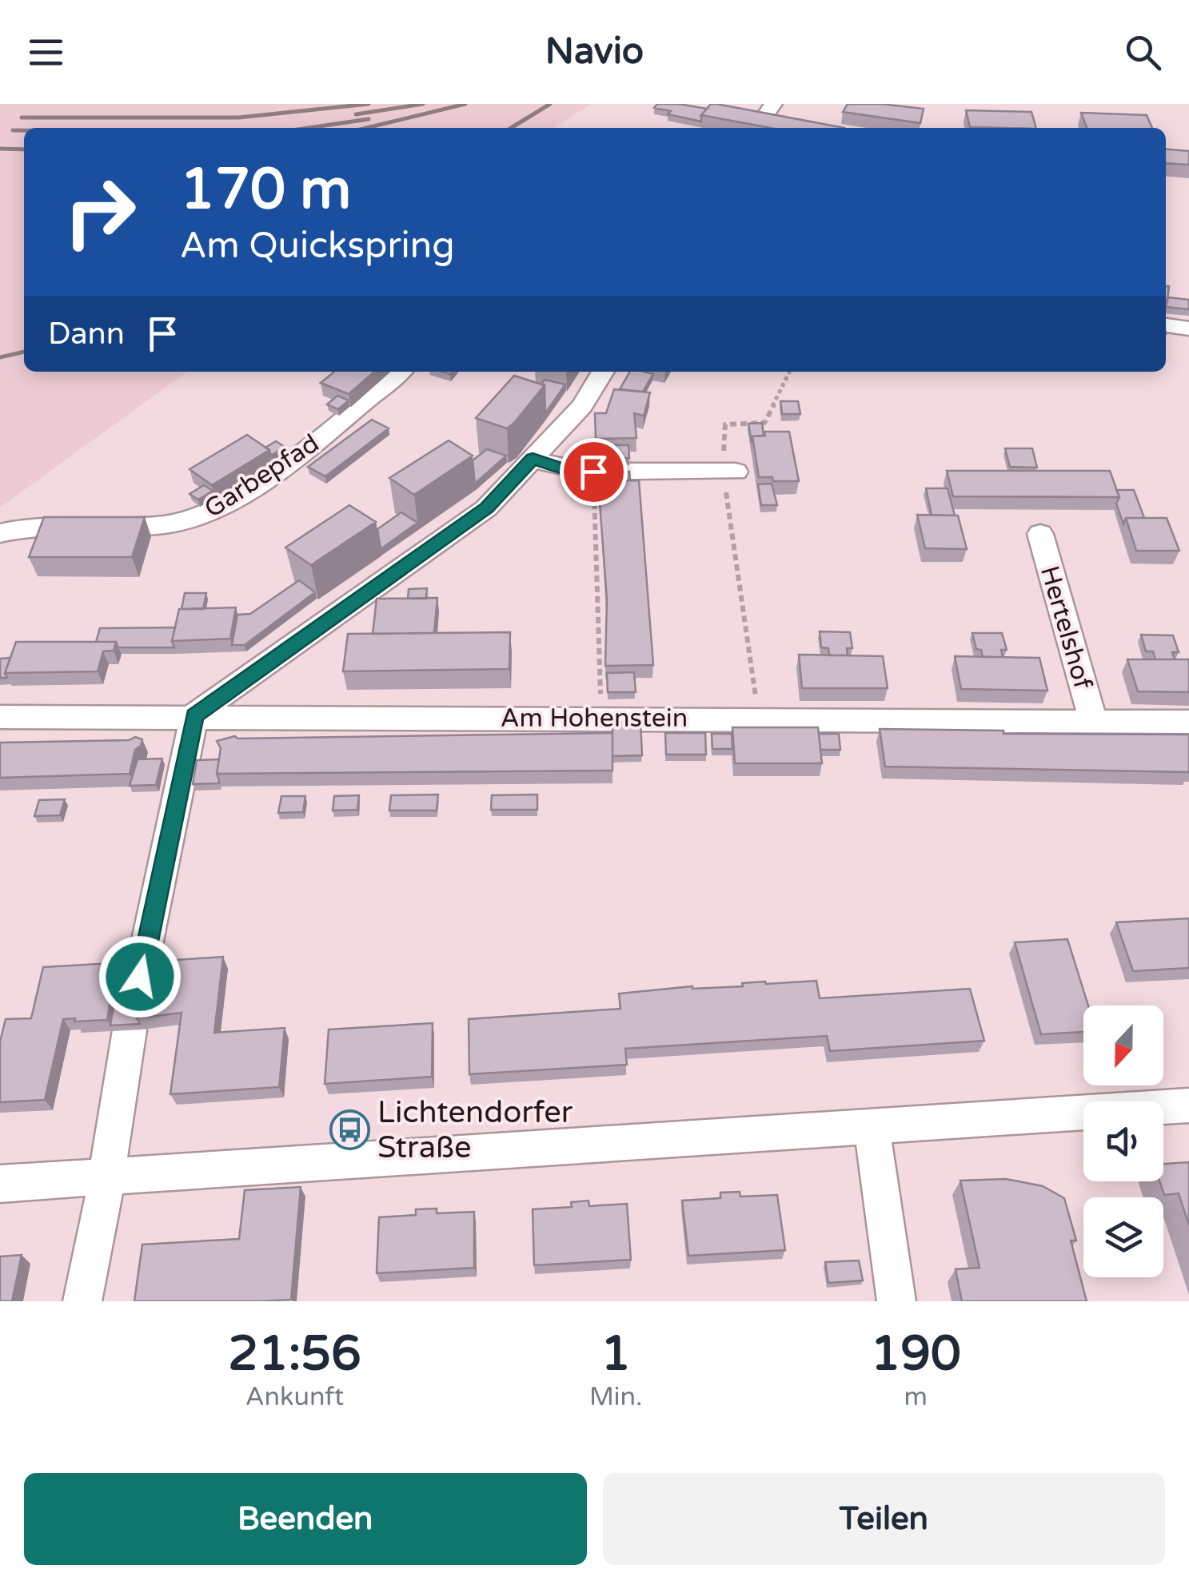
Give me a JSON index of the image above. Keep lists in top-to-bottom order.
{
  "streets": {
    "street": ["Garbepfad", "Hertelshof", "Am Hohenstein"]
  },
  "crossings": [
    ["Hertelshof", "Am Hohenstein"]
  ],
  "places": {
    "bus stop": ["Lichtendorfer Straße"]
  },
  "north": "bottom",
  "page": {
    "header": "Navio",
    "turn": ["170 m", "Am Quickspring"],
    "then": "Dann",
    "eta": [
      "21:56",
      "Ankunft",
      "1",
      "Min.",
      "190",
      "m"
    ],
    "buttons": ["Beenden", "Teilen"]
  }
}
